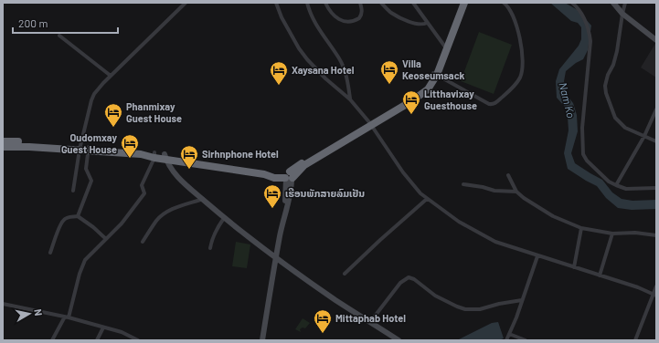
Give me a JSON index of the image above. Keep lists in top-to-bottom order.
{
  "water": ["Nam Ko"],
  "places": {
    "hotel": [
      "Villa Keoseumsack",
      "Xaysana Hotel",
      "Litthavixay Guesthouse",
      "Phanmixay Guest House",
      "Oudomxay Guest House",
      "Sirhnphone Hotel",
      "ເຮືອນພັກສາຍລົມເຢັນ",
      "Mittaphab Hotel"
    ]
  },
  "scale_bar": "200 m",
  "north": "right"
}
